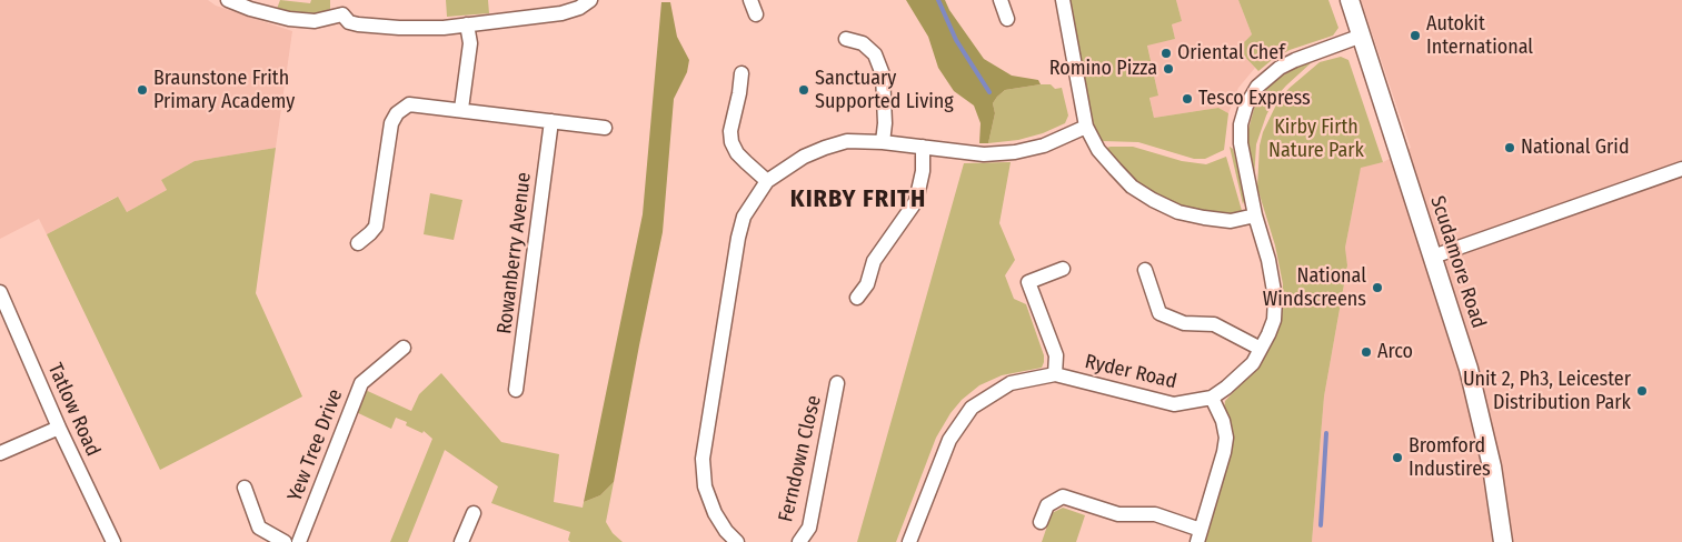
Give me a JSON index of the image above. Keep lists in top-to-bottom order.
{
  "streets": {
    "street": [
      "Rowanberry Avenue",
      "Scudamore Road",
      "Ryder Road",
      "Tatlow Road",
      "Yew Tree Drive",
      "Ferndown Close"
    ]
  },
  "crossings": [
    ["Scudamore Road", "Ryder Road"]
  ],
  "districts": ["KIRBY FRITH"],
  "parks": ["Kirby Firth Nature Park"],
  "places": [
    "Autokit International",
    "Oriental Chef",
    "Romino Pizza",
    "Braunstone Frith Primary Academy",
    "Sanctuary Supported Living",
    "Tesco Express",
    "National Grid",
    "National Windscreens",
    "Arco",
    "Unit 2, Ph3, Leicester Distribution Park",
    "Bromford Industires"
  ]
}
